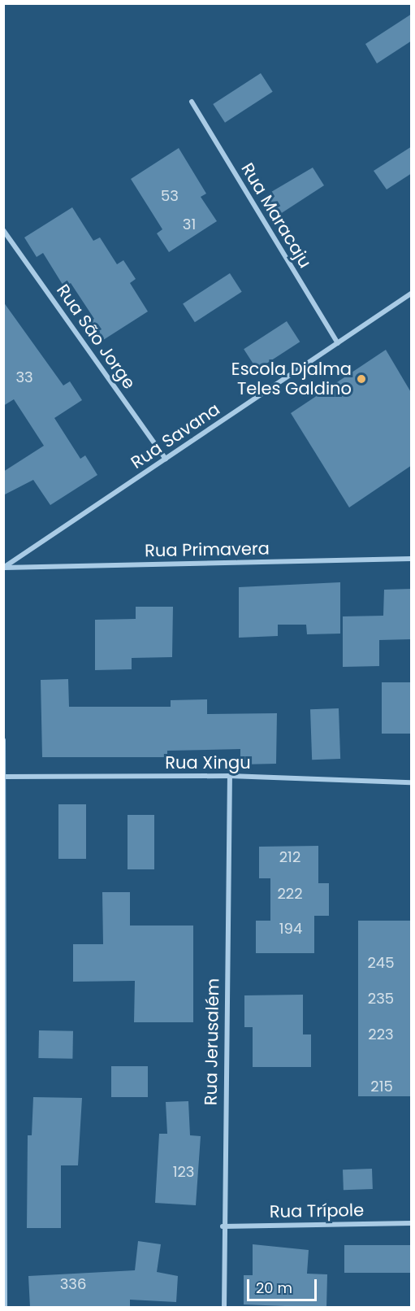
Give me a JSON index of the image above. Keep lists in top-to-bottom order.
{
  "streets": {
    "street": [
      "Rua Maracaju",
      "Rua São Jorge",
      "Rua Savana",
      "Rua Primavera",
      "Rua Xingu",
      "Rua Jerusalém",
      "Rua Trípole"
    ]
  },
  "crossings": [
    ["Rua Maracaju", "Rua Savana"],
    ["Rua São Jorge", "Rua Savana"],
    ["Rua Savana", "Rua Primavera"],
    ["Rua Xingu", "Rua Jerusalém"],
    ["Rua Jerusalém", "Rua Trípole"]
  ],
  "places": ["Escola Djalma Teles Galdino"],
  "house_numbers": [
    "53",
    "31",
    "33",
    "212",
    "222",
    "194",
    "245",
    "235",
    "223",
    "215",
    "123",
    "336"
  ],
  "scale_bar": "20 m"
}
